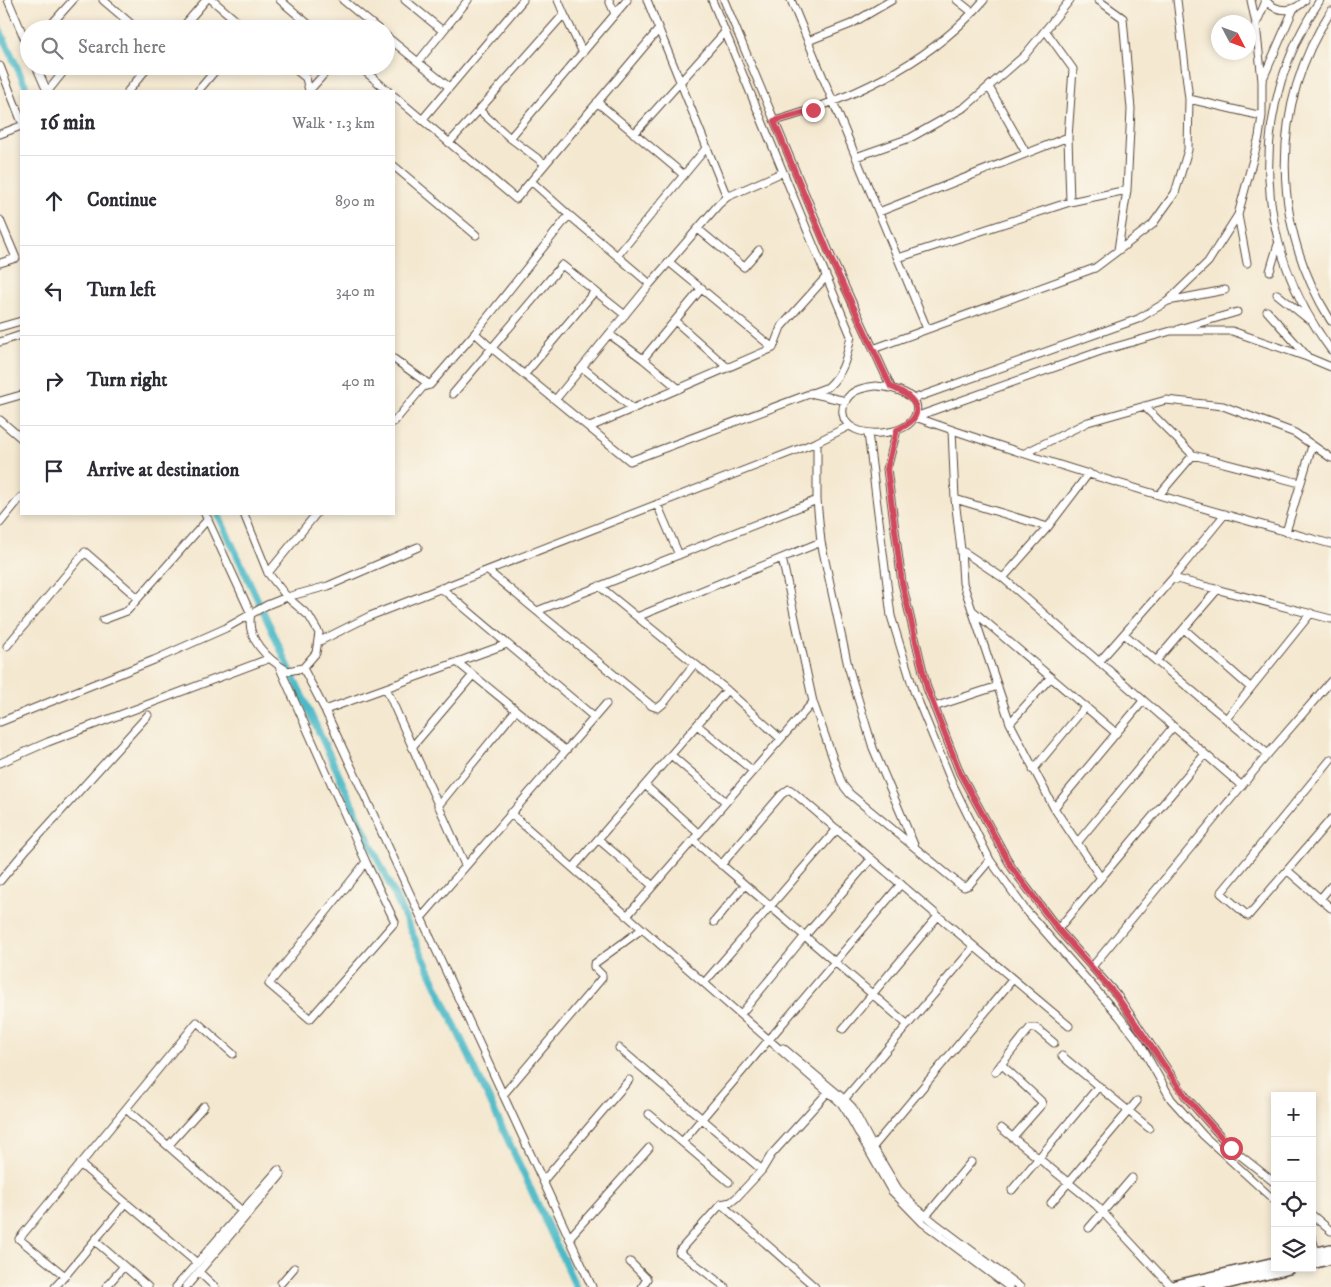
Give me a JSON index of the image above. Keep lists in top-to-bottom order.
{
  "north": "bottom right",
  "page": {
    "search": "Search here",
    "heading": ["16 min", "Walk · 1.3 km"],
    "list": [
      ["Continue", "890 m"],
      ["Turn left", "340 m"],
      ["Turn right", "40 m"],
      "Arrive at destination"
    ],
    "map_buttons": ["+", "−"]
  }
}
